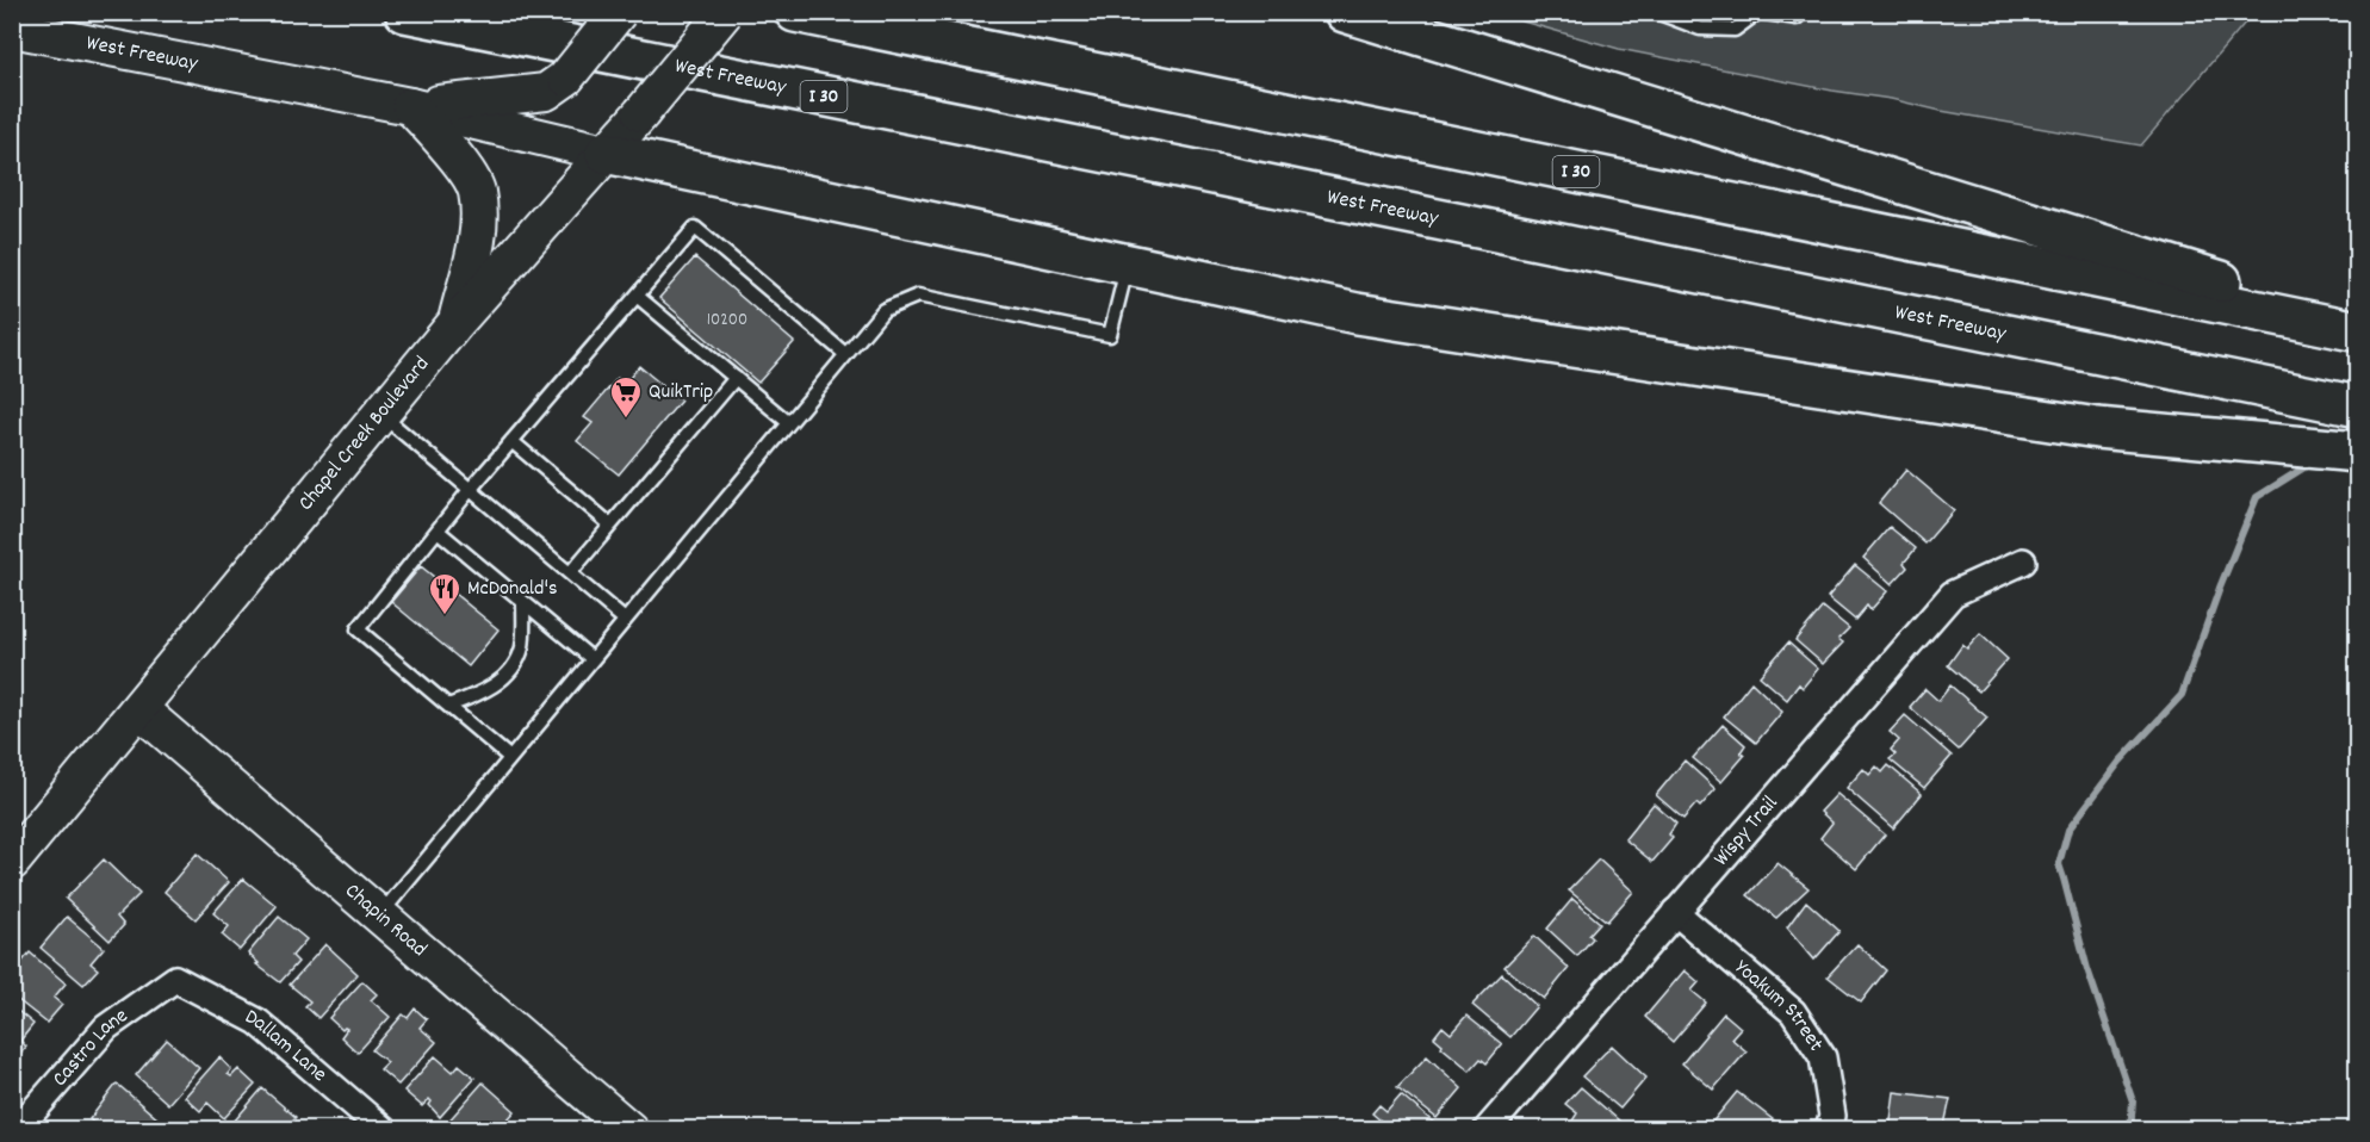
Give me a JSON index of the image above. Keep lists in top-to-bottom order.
{
  "streets": {
    "highway": ["West Freeway", "I 30"],
    "main road": ["Chapel Creek Boulevard", "Chapin Road"],
    "street": [
      "Wispy Trail",
      "Yoakum Street",
      "Dallam Lane",
      "Castro Lane"
    ]
  },
  "crossings": [
    ["West Freeway", "Chapel Creek Boulevard"],
    ["Chapel Creek Boulevard", "Chapin Road"],
    ["Wispy Trail", "Yoakum Street"],
    ["Dallam Lane", "Castro Lane"]
  ],
  "places": {
    "supermarket": ["QuikTrip"],
    "restaurant": ["McDonald's"]
  },
  "house_numbers": ["10200"]
}
